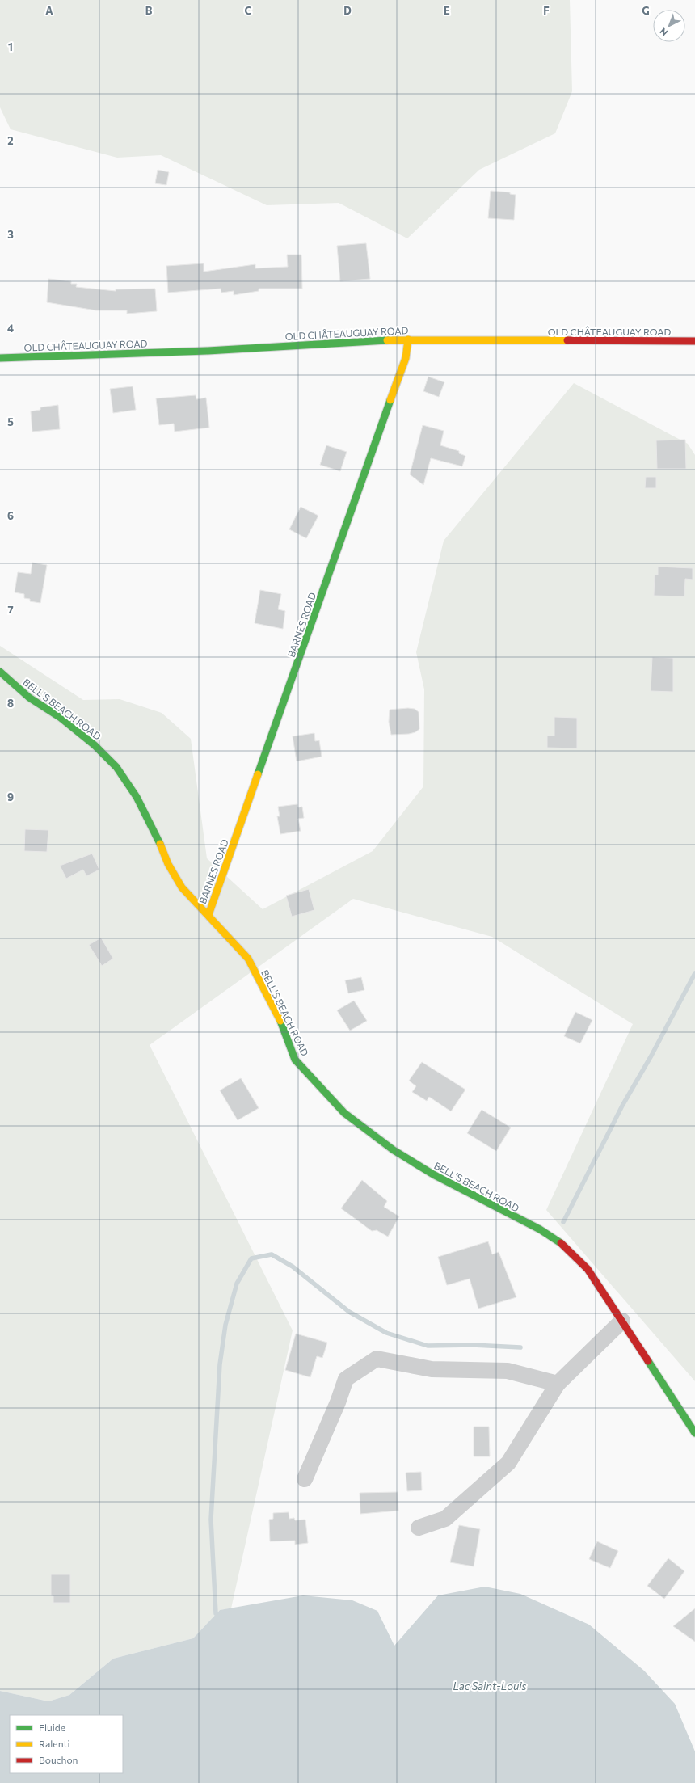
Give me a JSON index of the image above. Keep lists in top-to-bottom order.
{
  "streets": {
    "street": ["OLD CHÂTEAUGUAY ROAD", "BARNES ROAD", "BELL'S BEACH ROAD"]
  },
  "crossings": [
    ["OLD CHÂTEAUGUAY ROAD", "BARNES ROAD"],
    ["BARNES ROAD", "BELL'S BEACH ROAD"]
  ],
  "water": ["Lac Saint-Louis"],
  "legend": ["Fluide", "Ralenti", "Bouchon"],
  "north": "bottom left",
  "grid": {
    "columns": [
      "A",
      "B",
      "C",
      "D",
      "E",
      "F",
      "G"
    ],
    "rows": [
      "1",
      "2",
      "3",
      "4",
      "5",
      "6",
      "7",
      "8",
      "9"
    ]
  }
}
